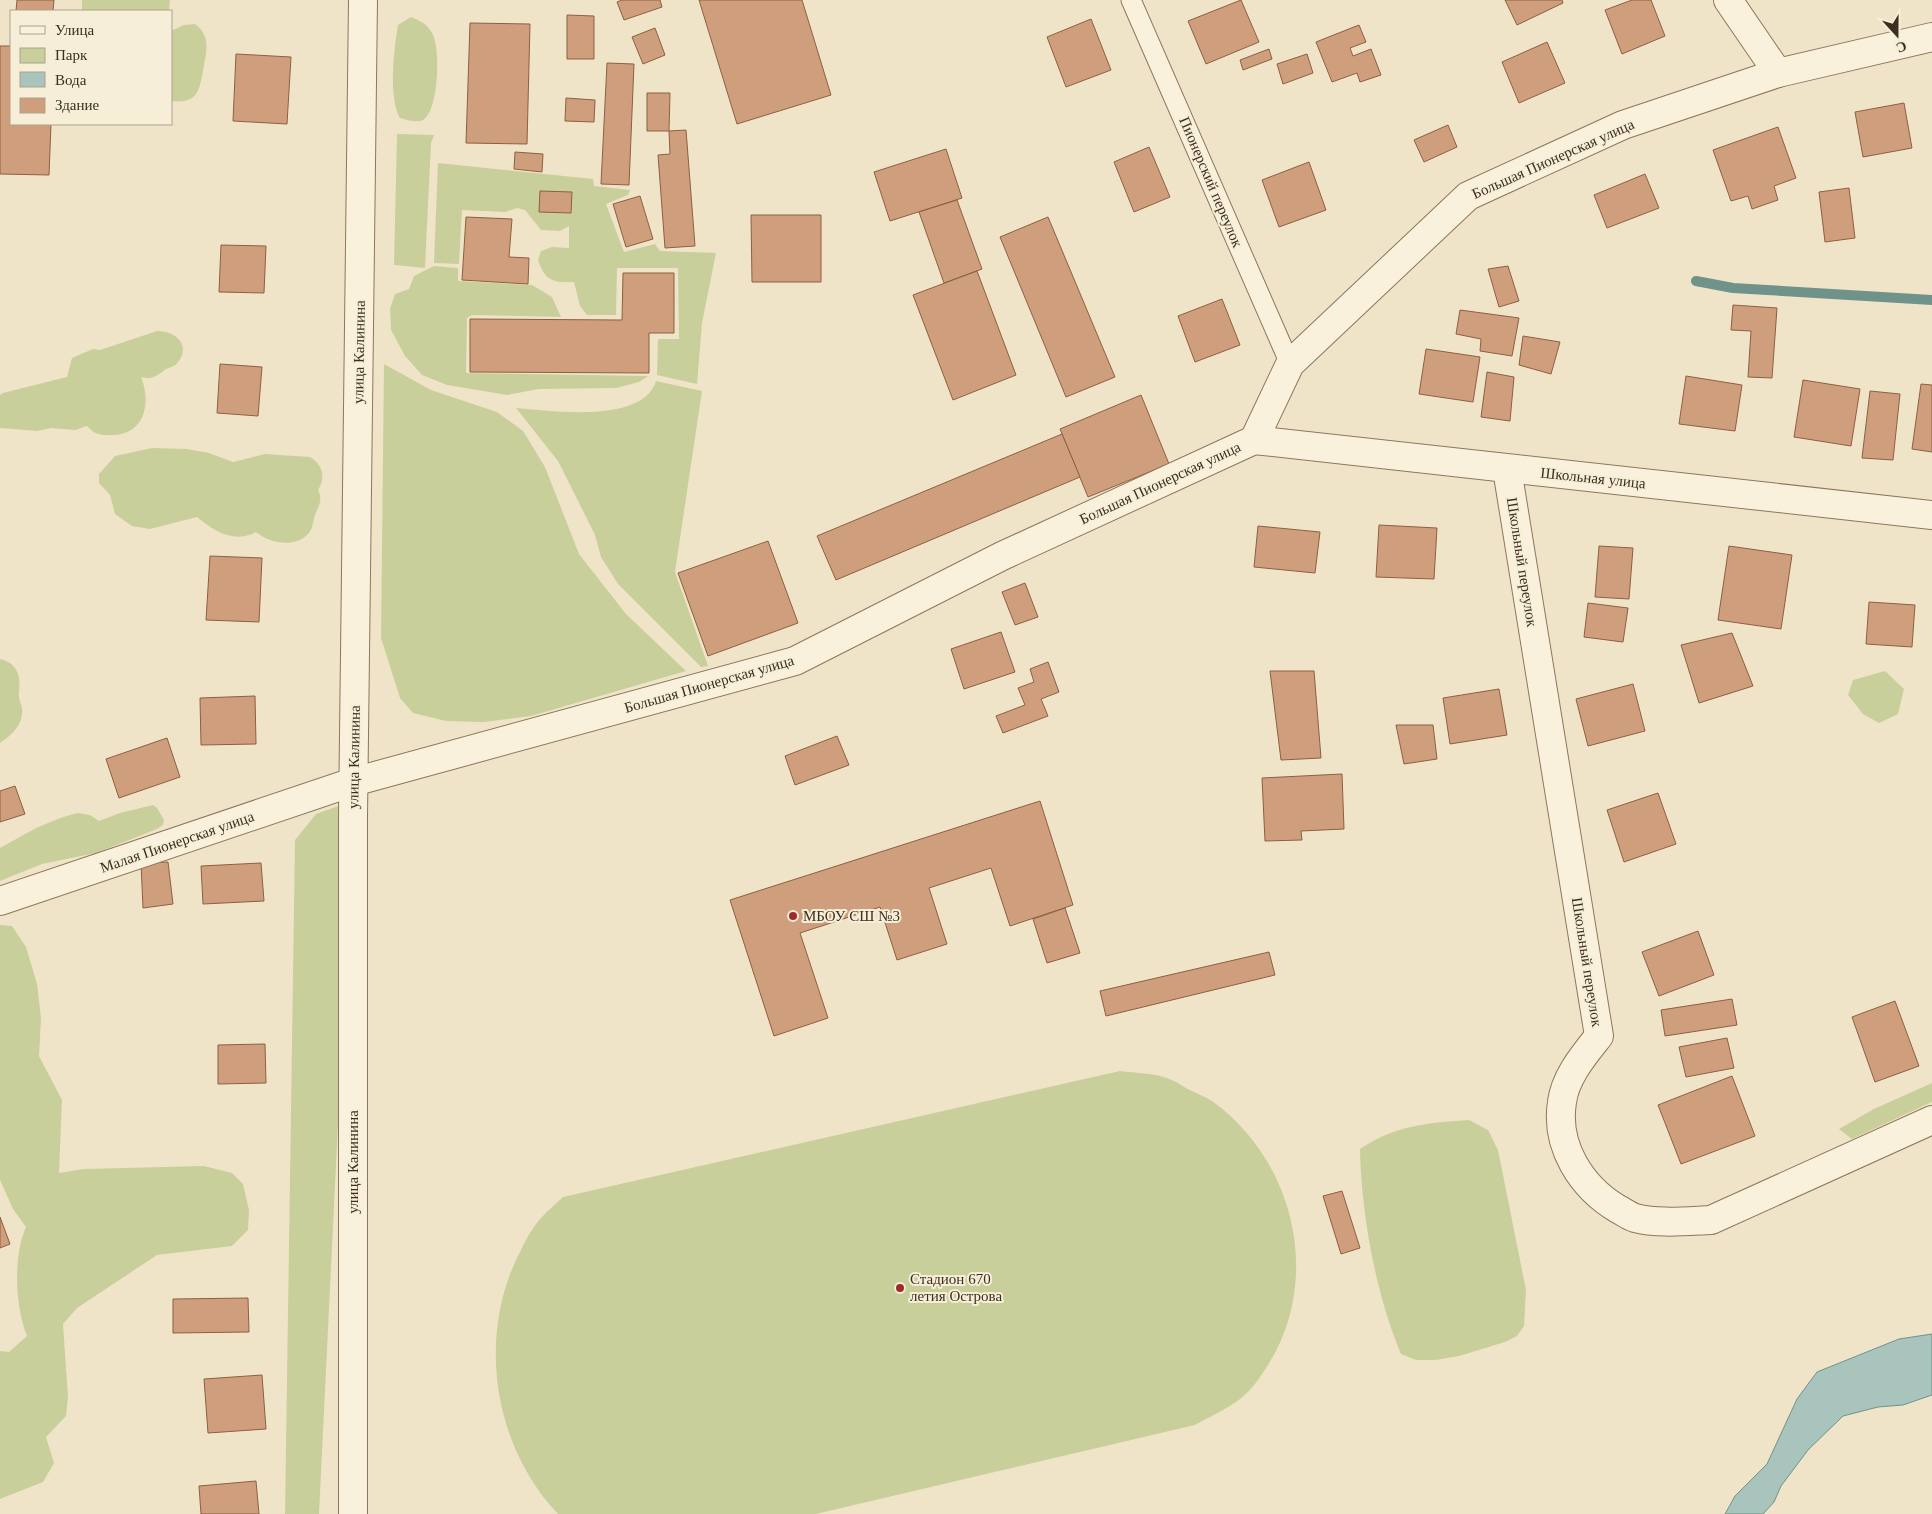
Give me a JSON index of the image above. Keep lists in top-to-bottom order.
{
  "streets": {
    "street": [
      "Большая Пионерская улица",
      "улица Калинина",
      "Школьная улица",
      "Школьный переулок",
      "Малая Пионерская улица"
    ],
    "lane": ["Пионерский переулок"]
  },
  "crossings": [
    ["Большая Пионерская улица", "Пионерский переулок"],
    ["Большая Пионерская улица", "улица Калинина"],
    ["Большая Пионерская улица", "Школьная улица"],
    ["Большая Пионерская улица", "Малая Пионерская улица"],
    ["улица Калинина", "Малая Пионерская улица"],
    ["Школьная улица", "Школьный переулок"]
  ],
  "places": ["МБОУ СШ №3", "Стадион 670 летия Острова"],
  "legend": [
    "Улица",
    "Парк",
    "Вода",
    "Здание"
  ],
  "north": "bottom"
}
